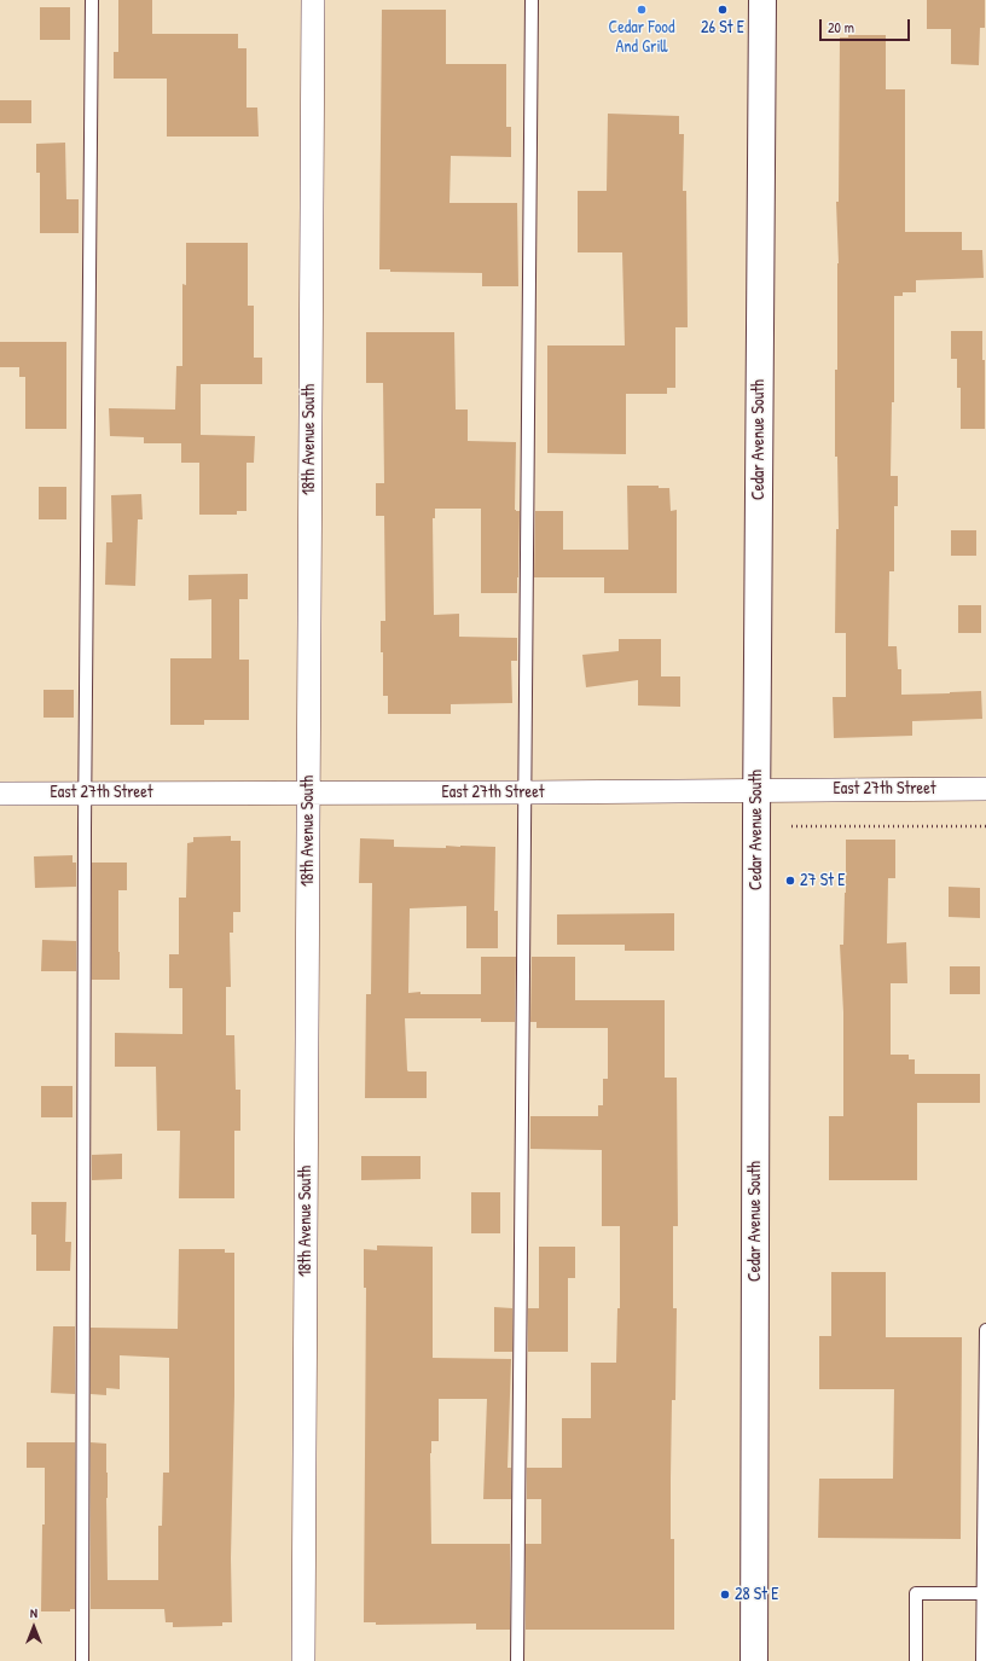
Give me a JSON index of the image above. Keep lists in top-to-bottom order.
{
  "streets": {
    "main road": ["Cedar Avenue South"],
    "street": ["18th Avenue South", "East 27th Street"]
  },
  "crossings": [
    ["18th Avenue South", "East 27th Street"],
    ["Cedar Avenue South", "East 27th Street"]
  ],
  "places": [
    "Cedar Food And Grill",
    "26 St E",
    "27 St E",
    "28 St E"
  ],
  "scale_bar": "20 m",
  "north": "top"
}
